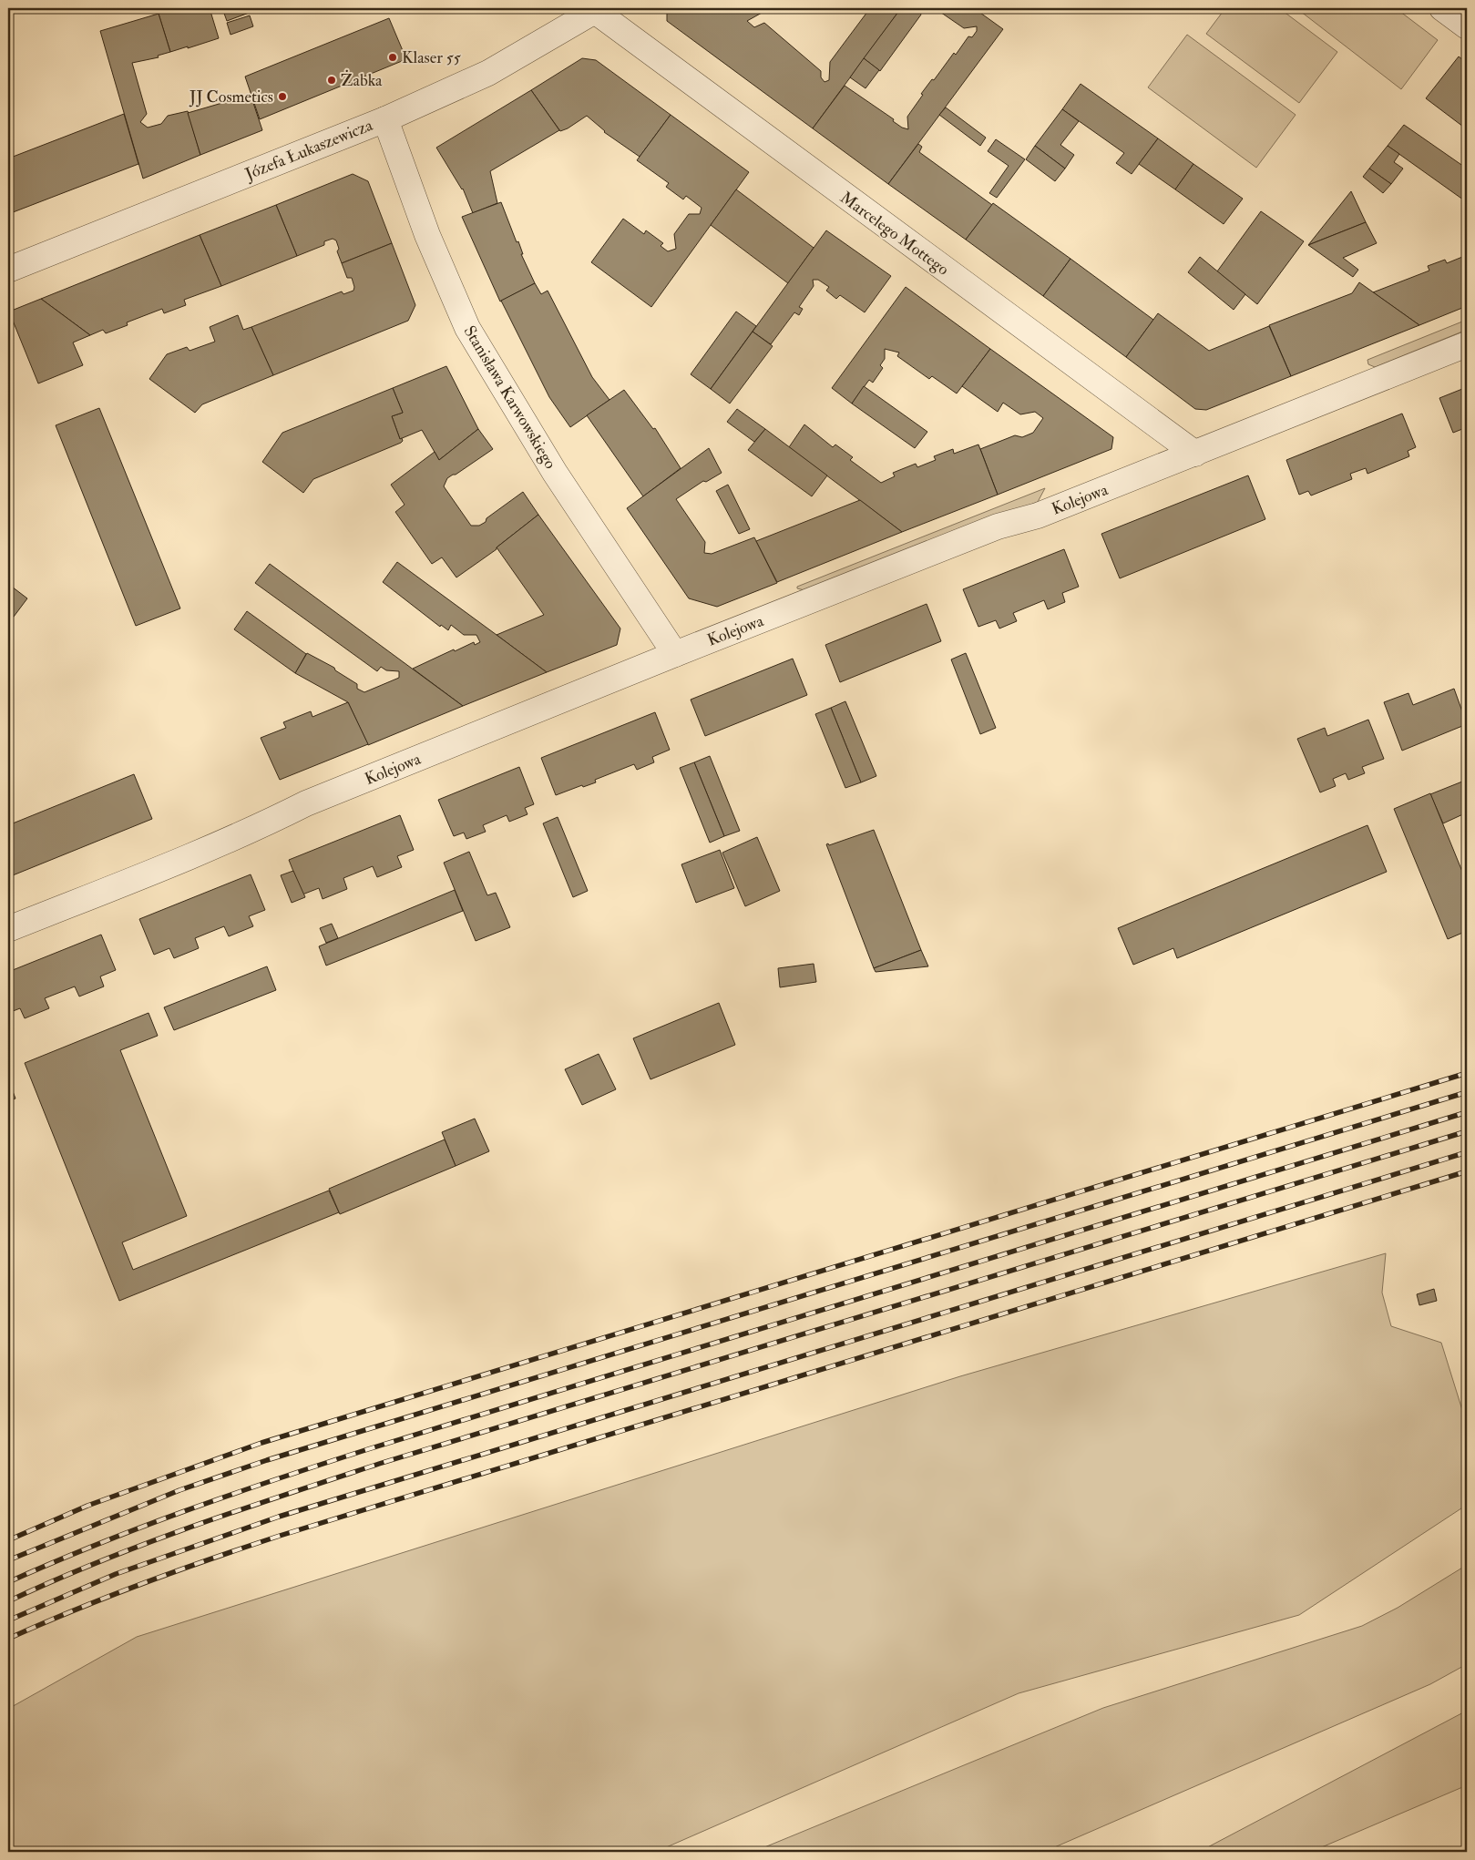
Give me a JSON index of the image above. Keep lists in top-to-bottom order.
{
  "streets": {
    "street": [
      "Józefa Łukaszewicza",
      "Marcelego Mottego",
      "Stanisława Karwowskiego",
      "Kolejowa"
    ]
  },
  "crossings": [
    ["Józefa Łukaszewicza", "Marcelego Mottego"],
    ["Józefa Łukaszewicza", "Stanisława Karwowskiego"],
    ["Marcelego Mottego", "Kolejowa"],
    ["Stanisława Karwowskiego", "Kolejowa"]
  ],
  "places": ["Klaser 55", "Żabka", "JJ Cosmetics"]
}
